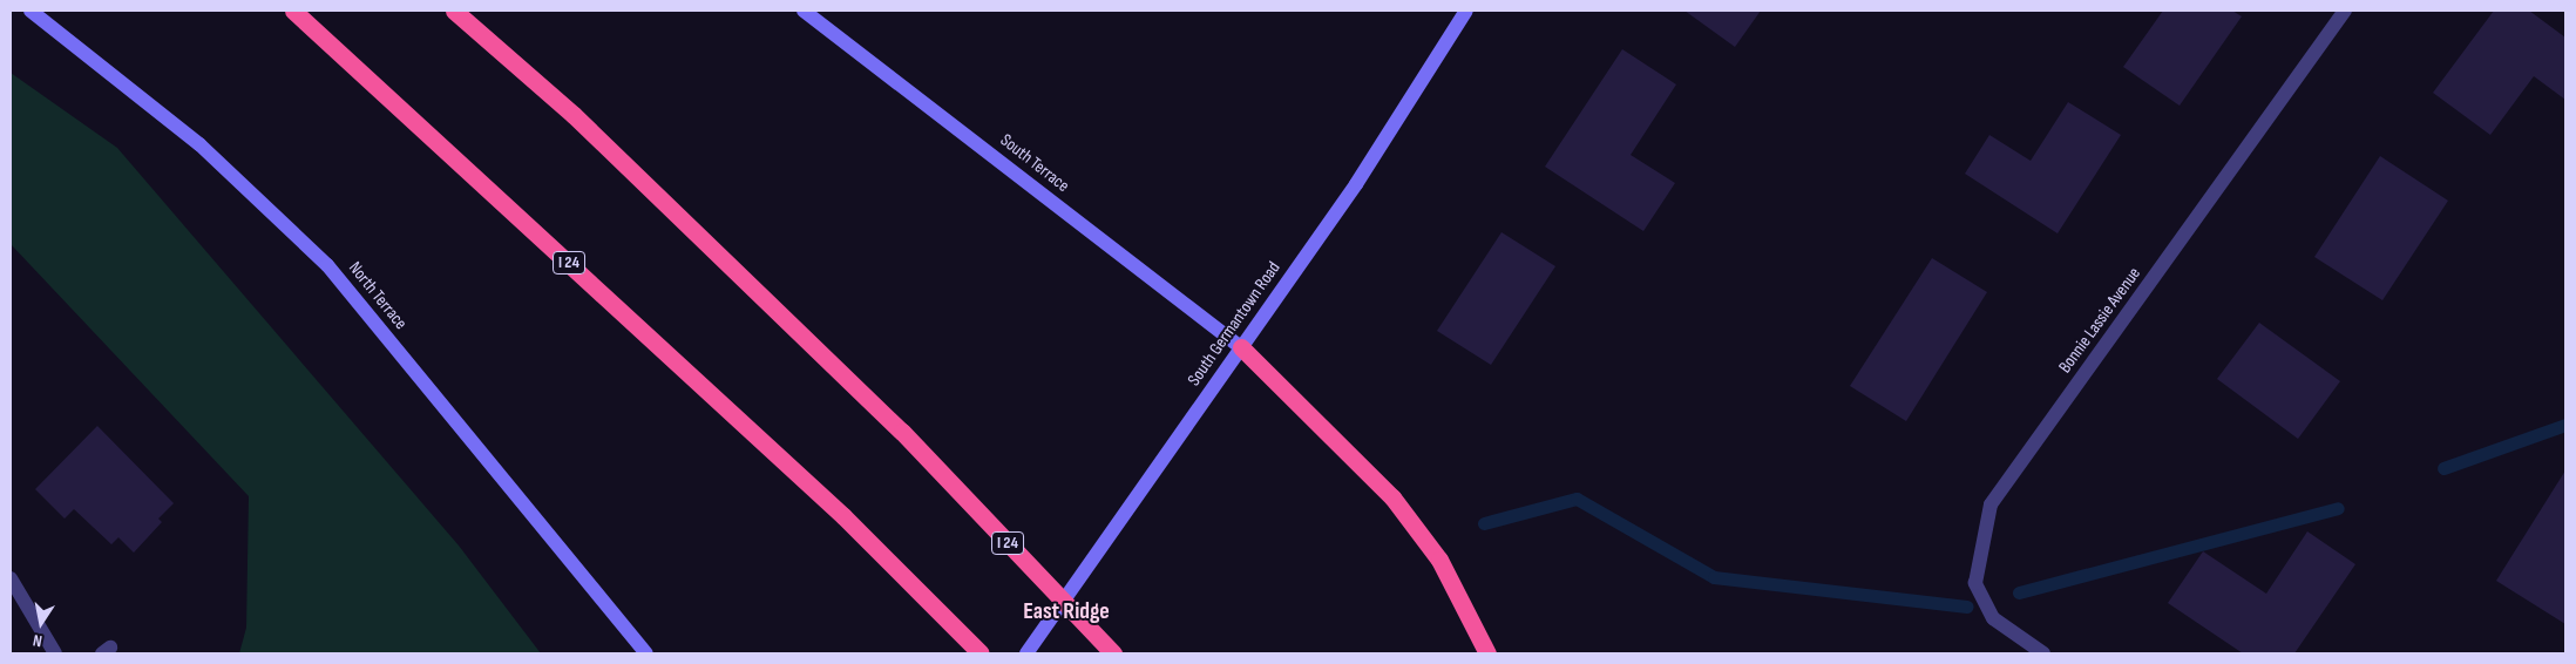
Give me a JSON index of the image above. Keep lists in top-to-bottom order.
{
  "streets": {
    "highway": ["I 24"],
    "street": [
      "South Terrace",
      "North Terrace",
      "Bonnie Lassie Avenue",
      "South Germantown Road"
    ]
  },
  "crossings": [
    ["South Terrace", "South Germantown Road"]
  ],
  "districts": ["East Ridge"],
  "north": "bottom"
}
